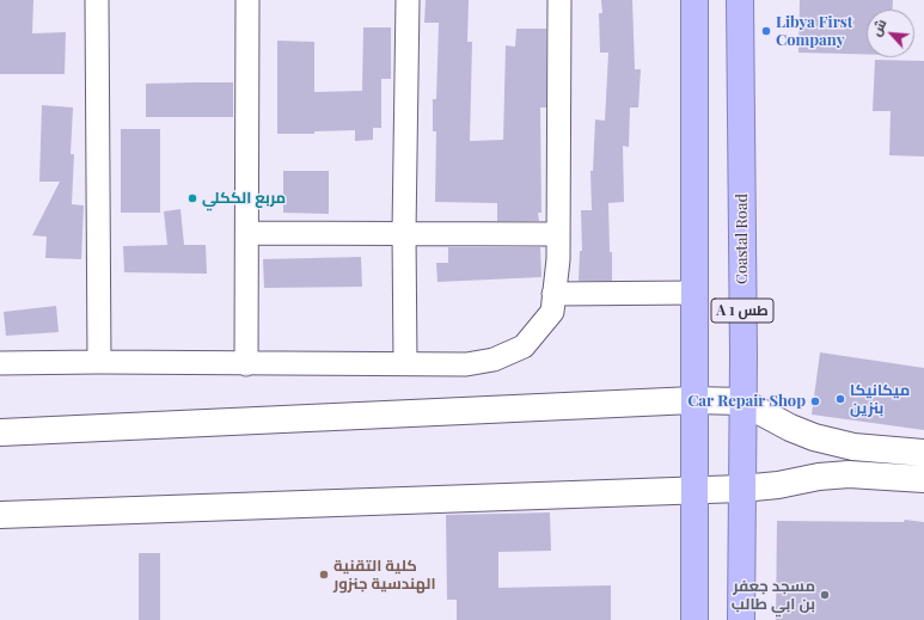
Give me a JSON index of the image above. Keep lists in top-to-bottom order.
{
  "streets": {
    "highway": ["Coastal Road", "A 1 طس"]
  },
  "places": [
    "Libya First Company",
    "مربع الككلي",
    "ميكانيكا بنزين",
    "Car Repair Shop",
    "كلية التقنية الهندسية جنزور",
    "مسجد جعفر بن ابي طالب"
  ],
  "north": "top left"
}
